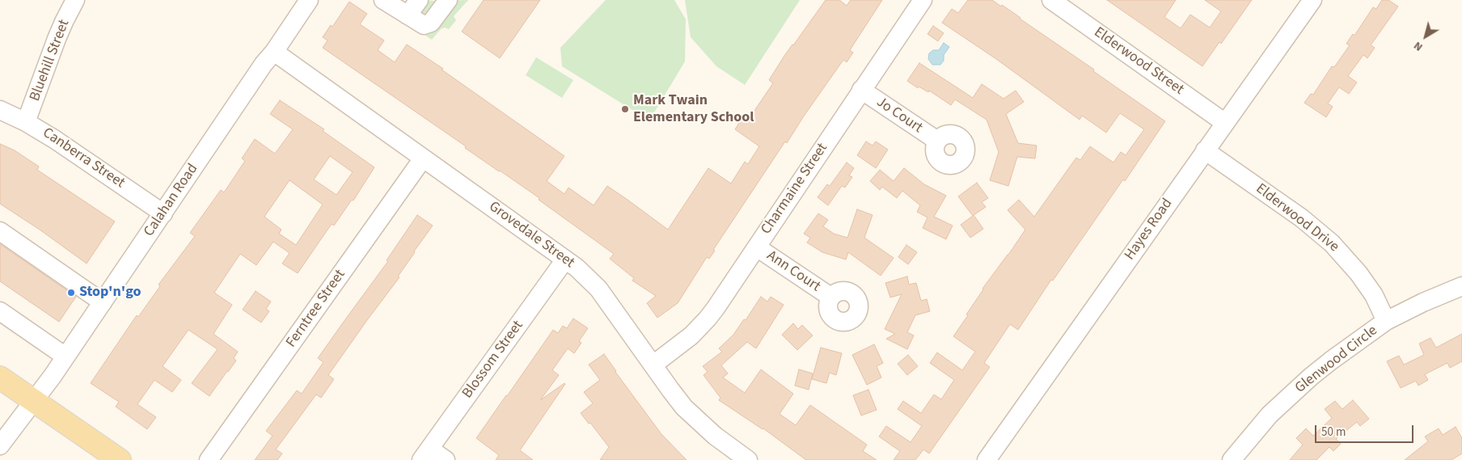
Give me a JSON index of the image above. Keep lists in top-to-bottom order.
{
  "streets": {
    "street": [
      "Bluehill Street",
      "Elderwood Street",
      "Jo Court",
      "Canberra Street",
      "Charmaine Street",
      "Calahan Road",
      "Elderwood Drive",
      "Hayes Road",
      "Grovedale Street",
      "Ann Court",
      "Ferntree Street",
      "Blossom Street",
      "Glenwood Circle"
    ]
  },
  "crossings": [
    ["Bluehill Street", "Canberra Street"],
    ["Elderwood Street", "Hayes Road"],
    ["Jo Court", "Charmaine Street"],
    ["Canberra Street", "Calahan Road"],
    ["Charmaine Street", "Grovedale Street"],
    ["Charmaine Street", "Ann Court"],
    ["Calahan Road", "Grovedale Street"],
    ["Elderwood Drive", "Hayes Road"],
    ["Elderwood Drive", "Glenwood Circle"],
    ["Grovedale Street", "Ferntree Street"],
    ["Grovedale Street", "Blossom Street"]
  ],
  "places": ["Mark Twain Elementary School", "Stop'n'go"],
  "scale_bar": "50 m",
  "north": "bottom left"
}
